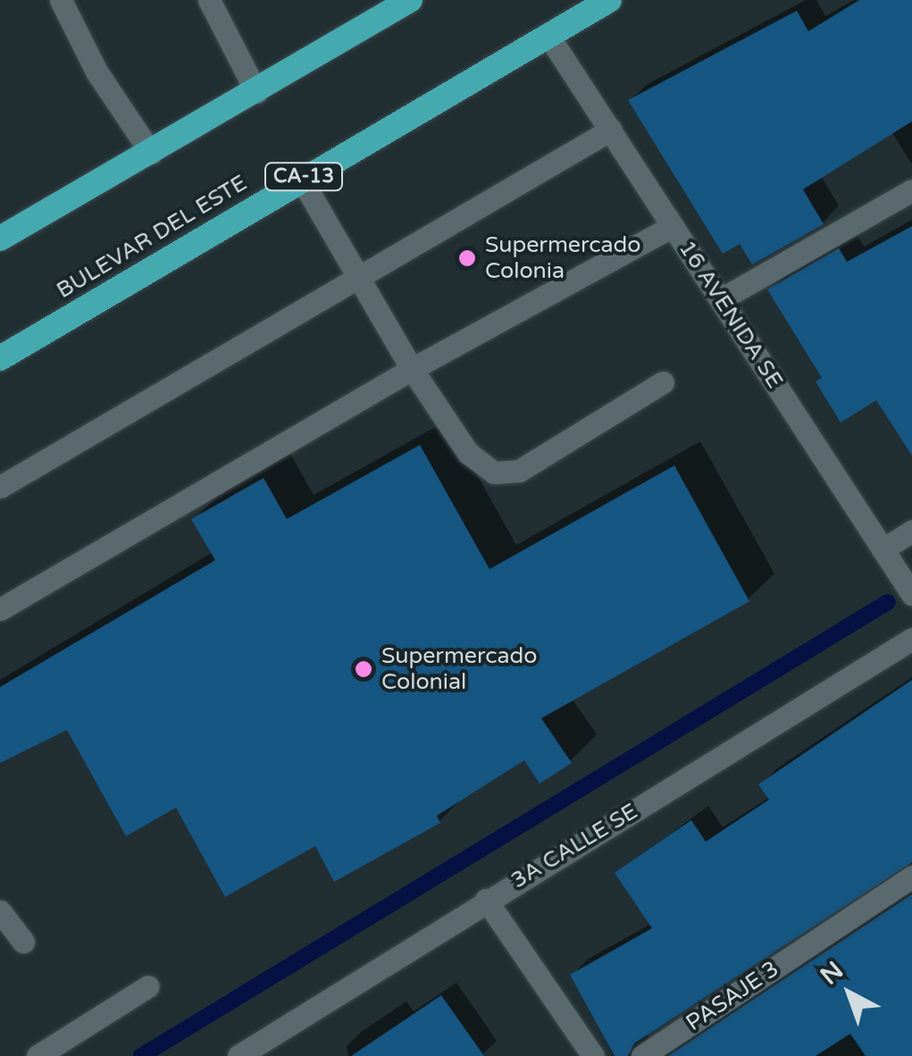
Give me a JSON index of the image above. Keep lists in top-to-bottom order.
{
  "streets": {
    "highway": ["CA-13", "BULEVAR DEL ESTE"],
    "street": ["16 AVENIDA SE", "3A CALLE SE", "PASAJE 3"]
  },
  "crossings": [
    ["BULEVAR DEL ESTE", "16 AVENIDA SE"]
  ],
  "places": ["Supermercado Colonia", "Supermercado Colonial"],
  "north": "top left"
}
